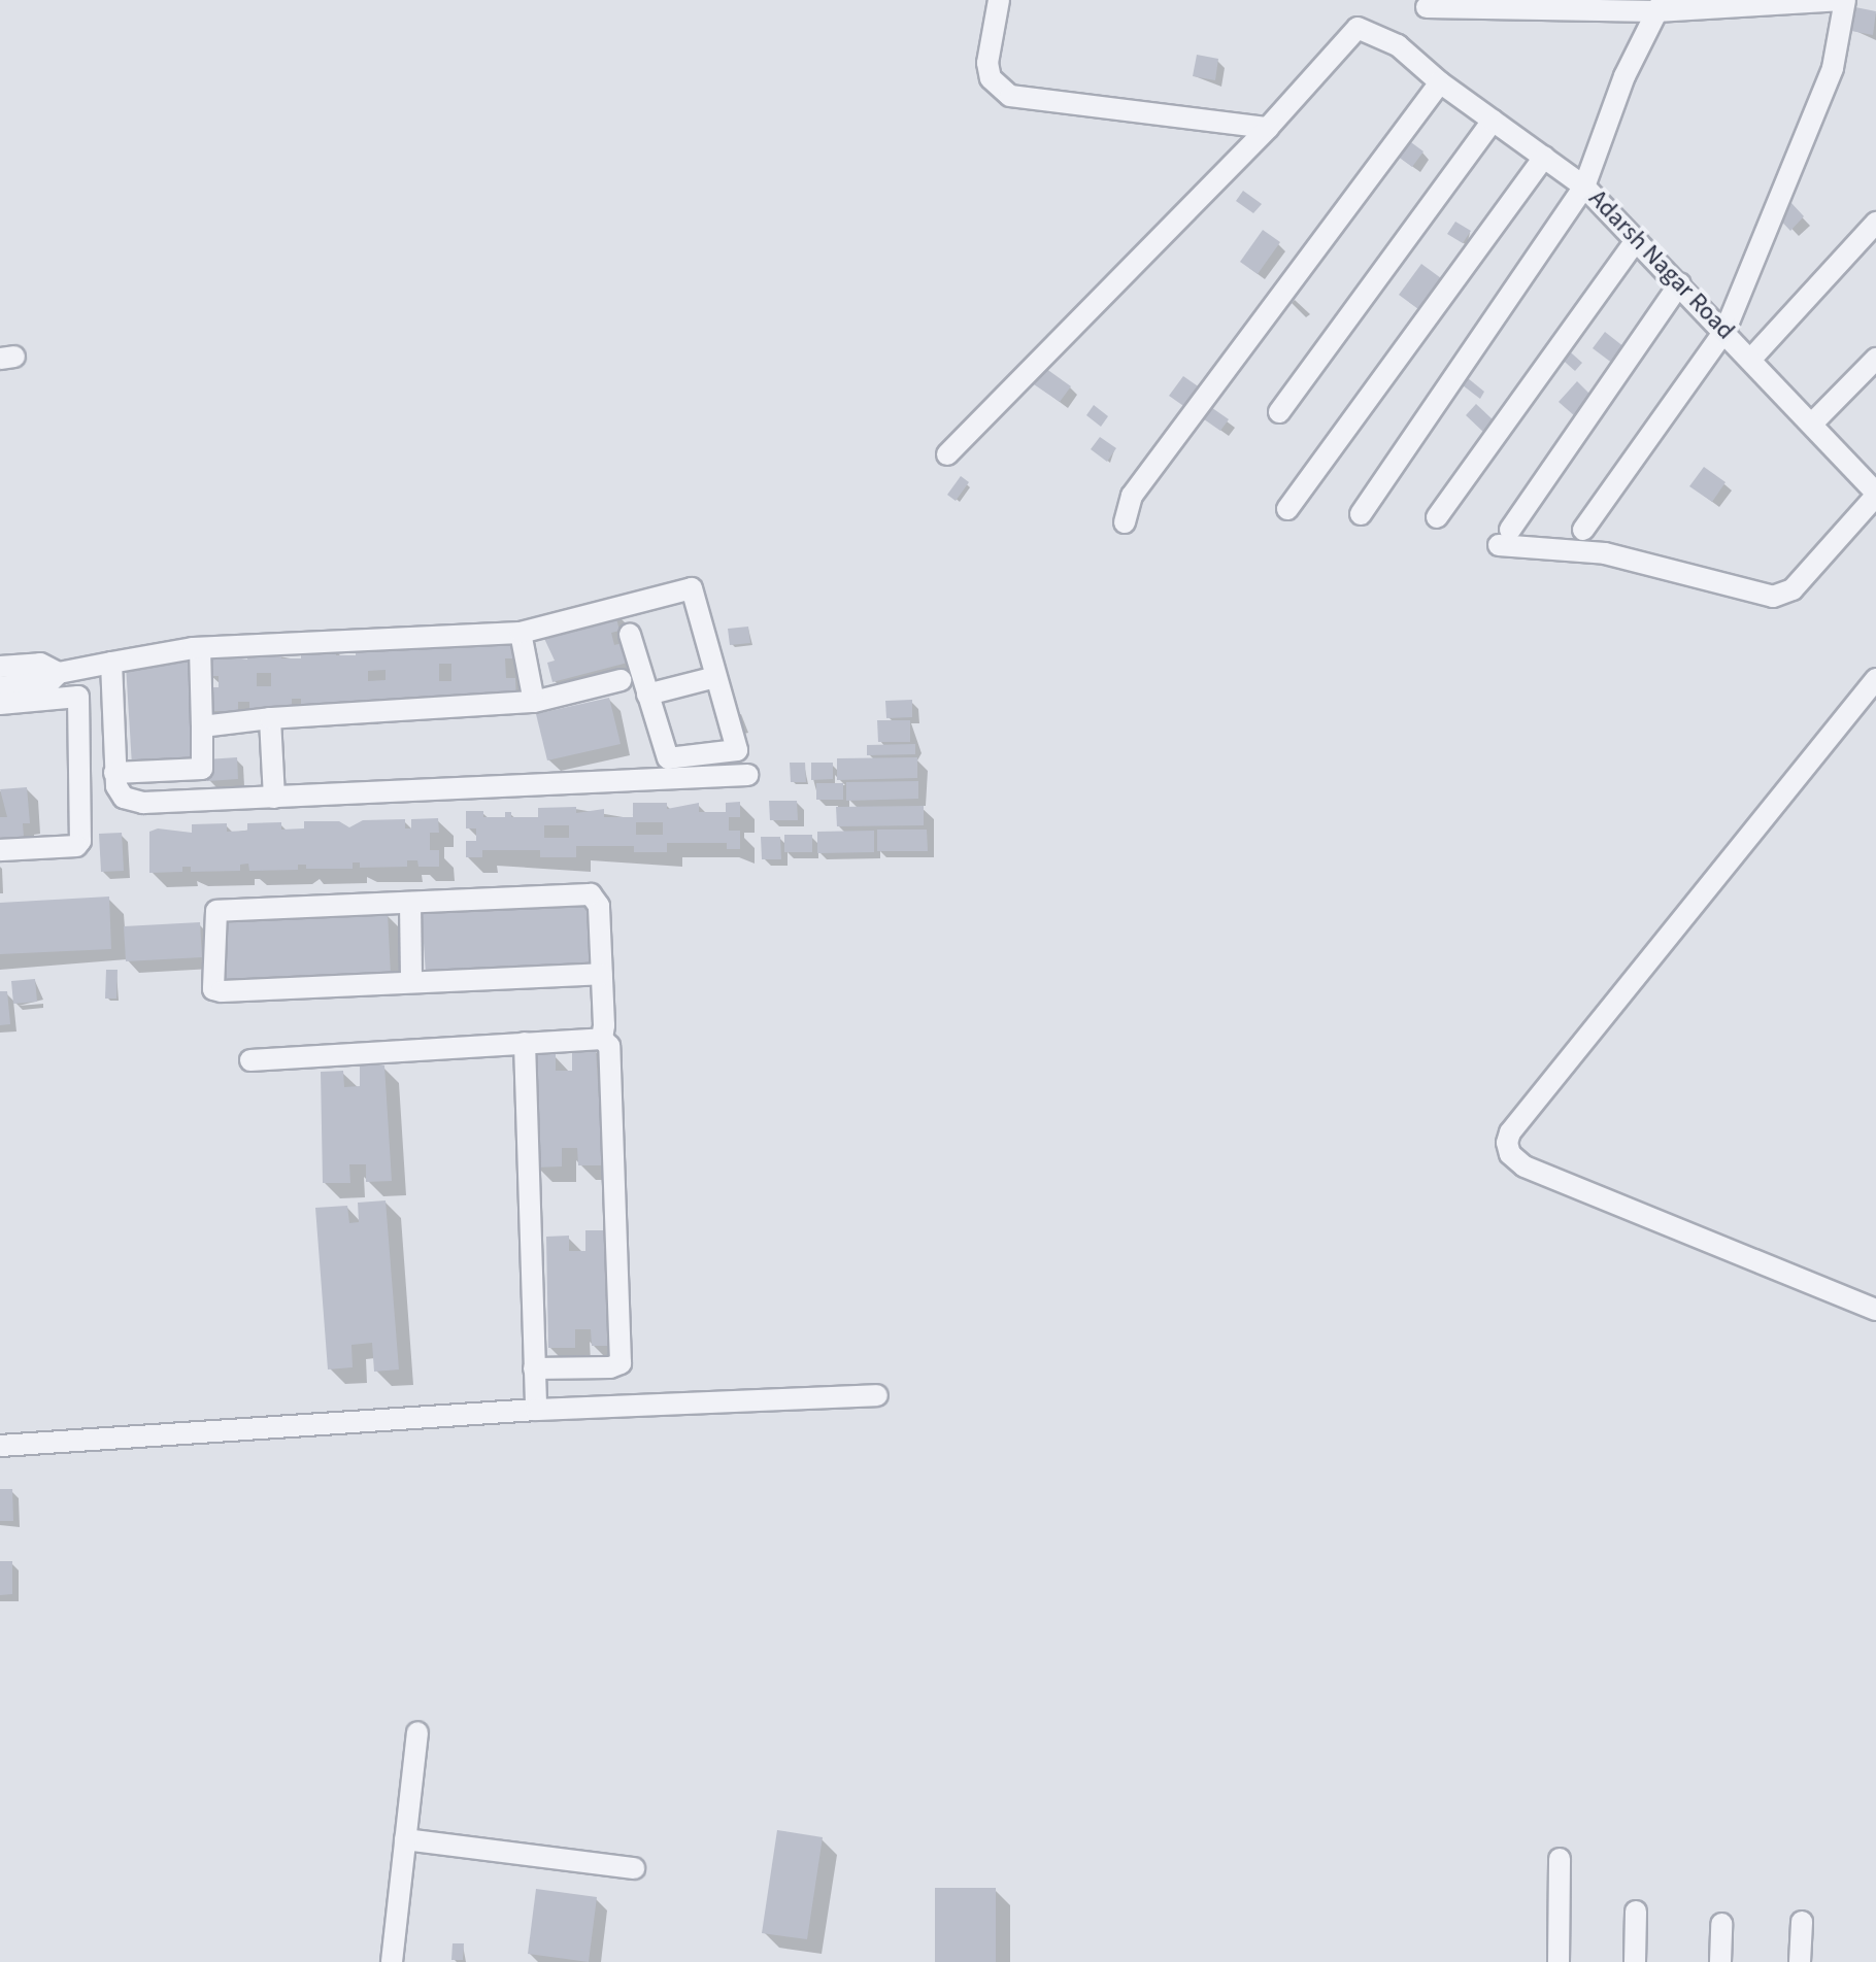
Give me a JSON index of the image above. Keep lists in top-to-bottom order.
{
  "streets": {
    "street": ["Adarsh Nagar Road"]
  }
}
